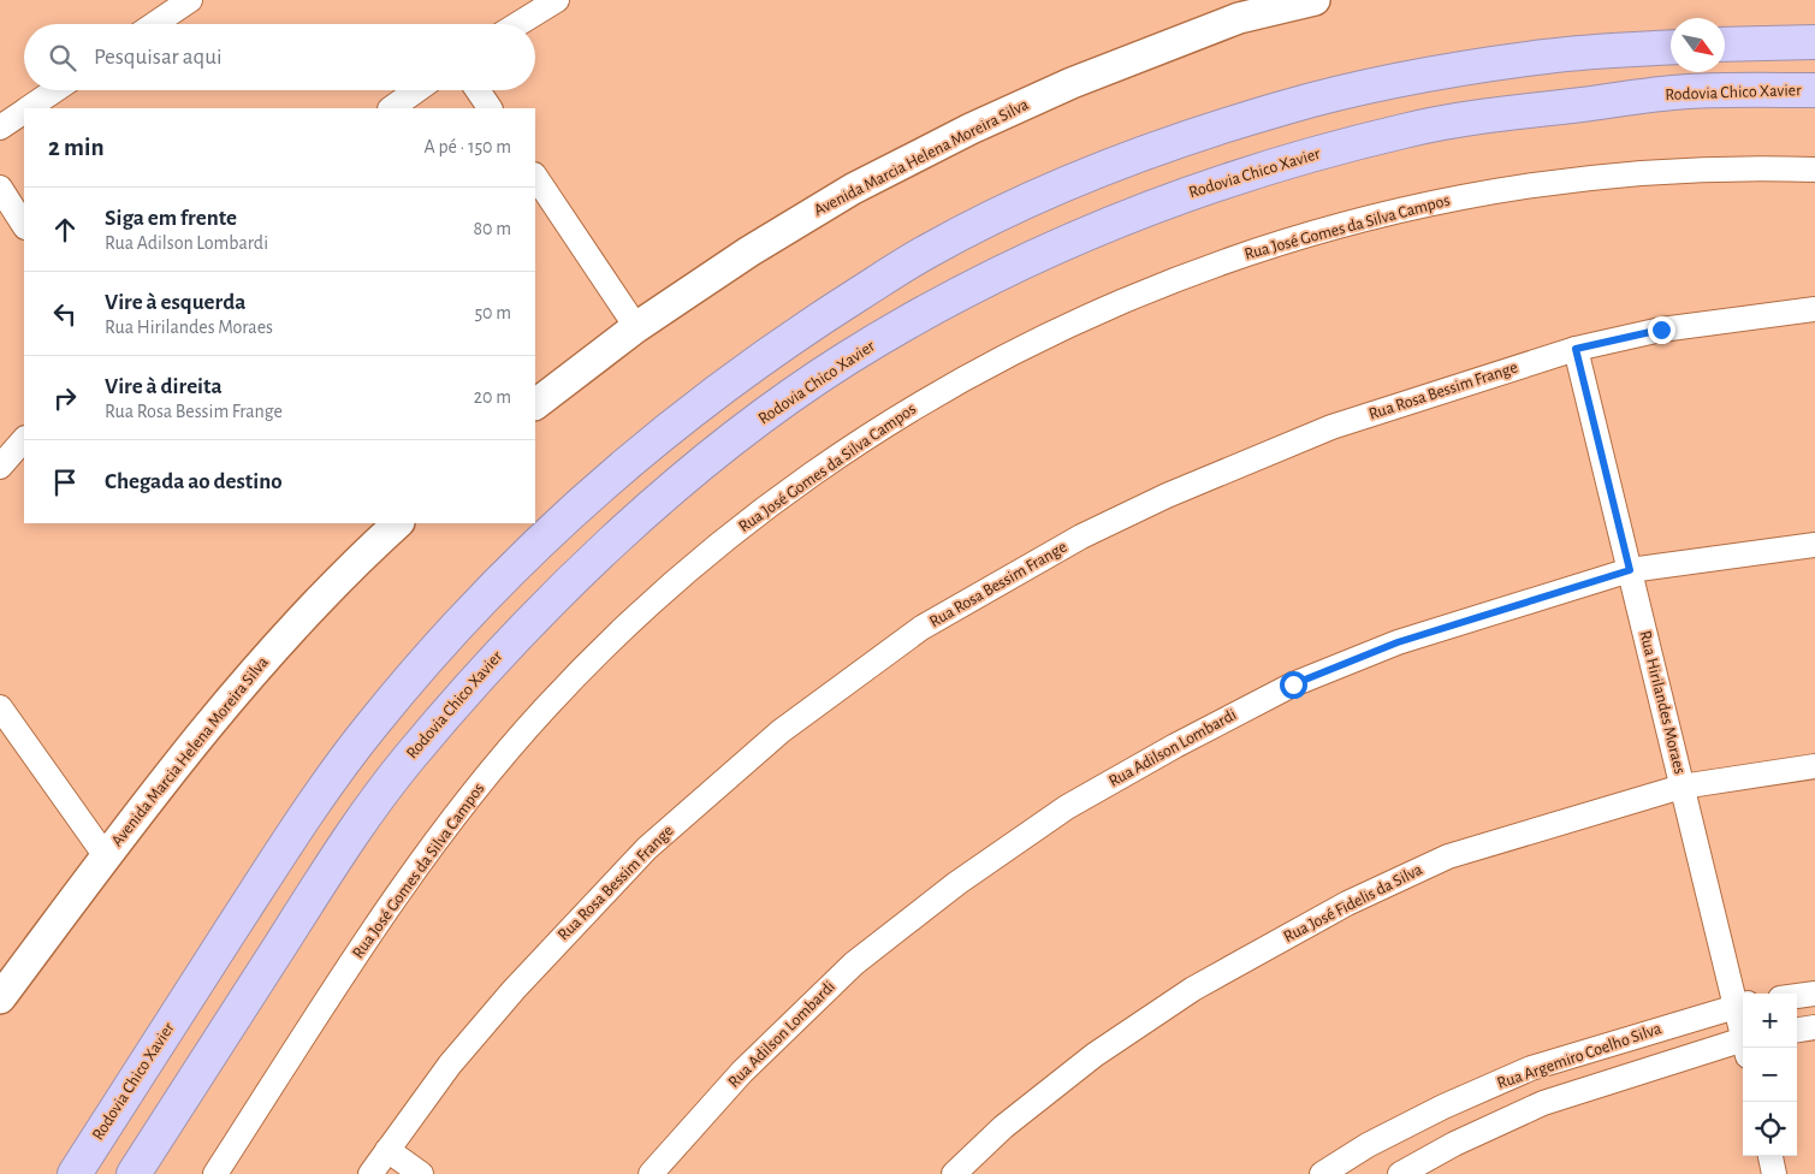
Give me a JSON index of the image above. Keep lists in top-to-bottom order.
{
  "streets": {
    "highway": ["Rodovia Chico Xavier"],
    "street": [
      "Avenida Marcia Helena Moreira Silva",
      "Rua José Gomes da Silva Campos",
      "Rua Rosa Bessim Frange",
      "Rua Hirilandes Moraes",
      "Rua Adilson Lombardi",
      "Rua José Fidelis da Silva",
      "Rua Argemiro Coelho Silva"
    ]
  },
  "crossings": [
    ["Rua Rosa Bessim Frange", "Rua Hirilandes Moraes"],
    ["Rua Hirilandes Moraes", "Rua Adilson Lombardi"],
    ["Rua Hirilandes Moraes", "Rua José Fidelis da Silva"],
    ["Rua Hirilandes Moraes", "Rua Argemiro Coelho Silva"]
  ],
  "north": "bottom right",
  "page": {
    "search": "Pesquisar aqui",
    "heading": ["2 min", "A pé · 150 m"],
    "list": [
      ["Siga em frente", "Rua Adilson Lombardi", "80 m"],
      ["Vire à esquerda", "Rua Hirilandes Moraes", "50 m"],
      ["Vire à direita", "Rua Rosa Bessim Frange", "20 m"],
      "Chegada ao destino"
    ],
    "map_buttons": ["+", "−"]
  }
}
